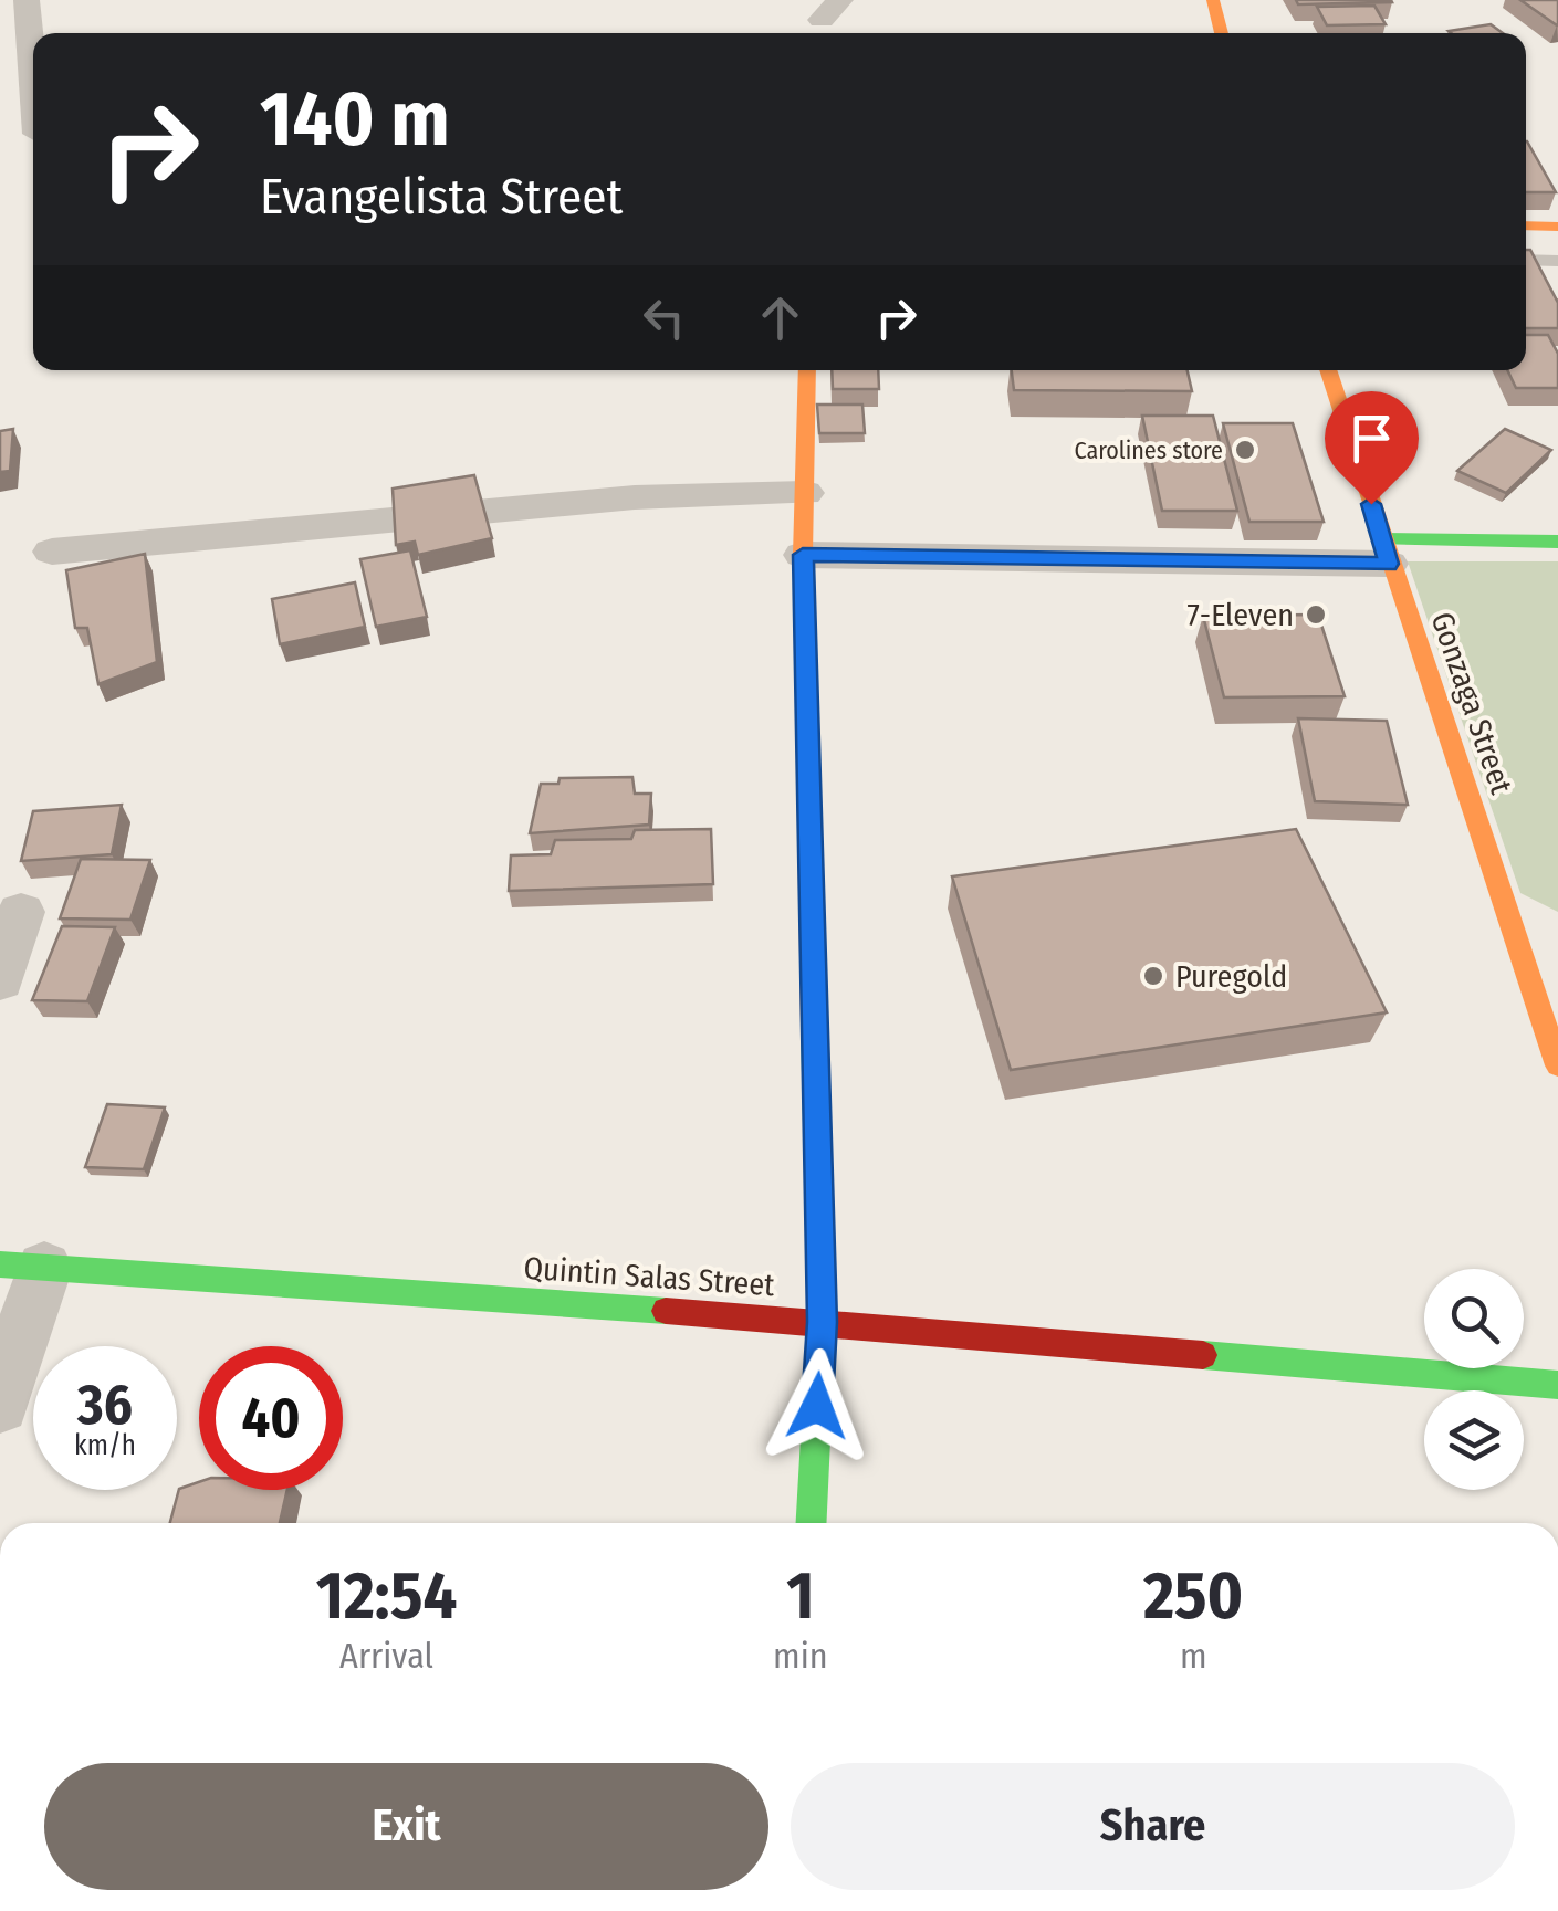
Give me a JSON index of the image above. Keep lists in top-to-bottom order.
{
  "streets": {
    "main road": ["Gonzaga Street", "Quintin Salas Street"]
  },
  "places": ["Carolines store", "7-Eleven", "Puregold"],
  "page": {
    "turn": ["140 m", "Evangelista Street"],
    "speed": "36 km/h",
    "limit": "40",
    "eta": [
      "12:54",
      "Arrival",
      "1",
      "min",
      "250",
      "m"
    ],
    "buttons": ["Exit", "Share"]
  }
}
